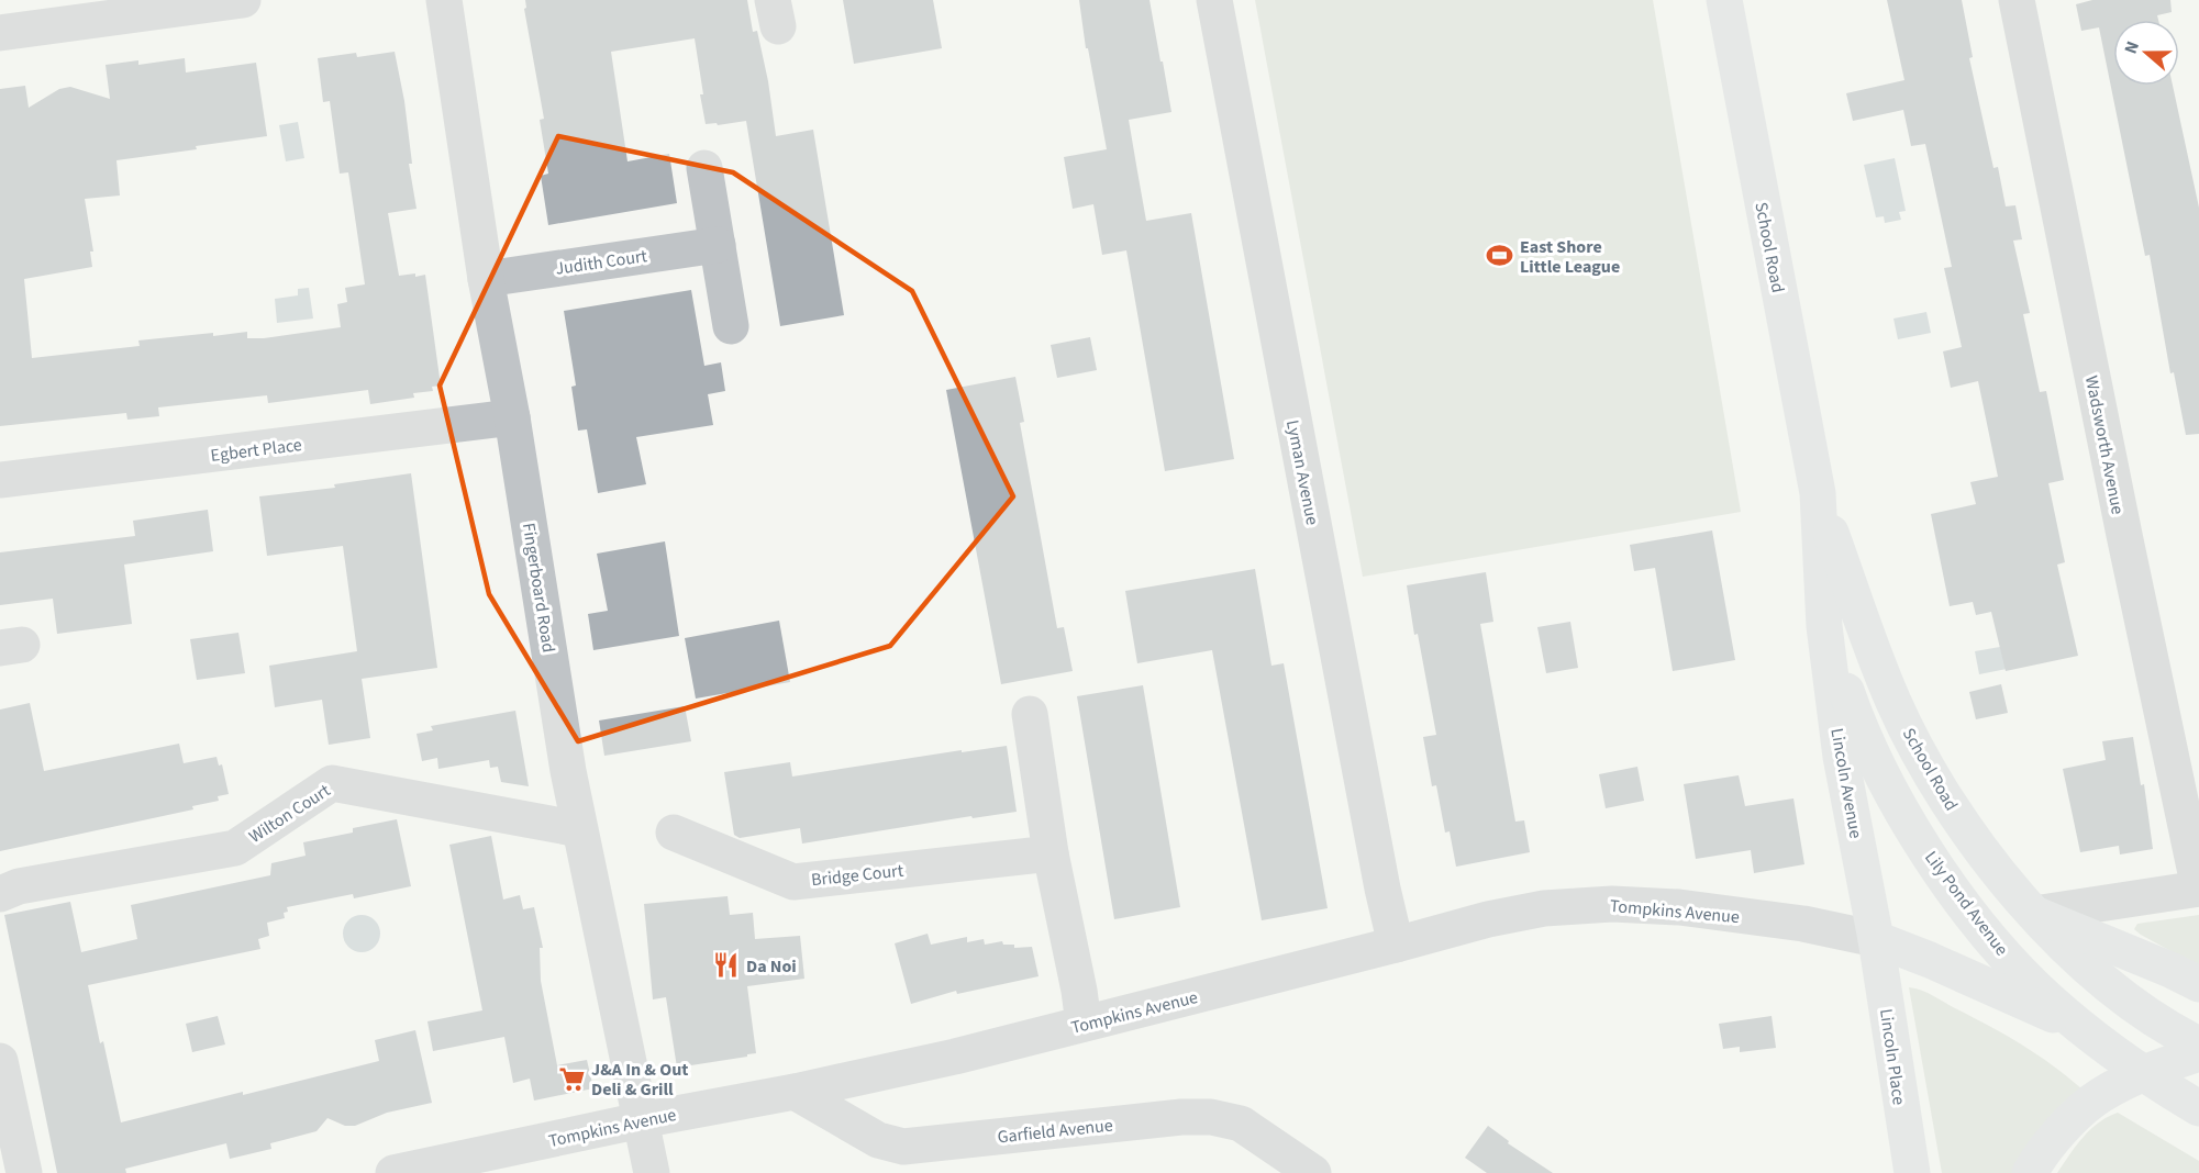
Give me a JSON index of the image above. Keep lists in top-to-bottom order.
{
  "streets": {
    "main road": [
      "School Road",
      "Lincoln Avenue",
      "Lily Pond Avenue",
      "Lincoln Place"
    ],
    "street": [
      "Judith Court",
      "Wadsworth Avenue",
      "Egbert Place",
      "Lyman Avenue",
      "Fingerboard Road",
      "Wilton Court",
      "Bridge Court",
      "Tompkins Avenue",
      "Garfield Avenue"
    ]
  },
  "crossings": [
    ["School Road", "Lincoln Avenue"],
    ["School Road", "Lily Pond Avenue"],
    ["Judith Court", "Fingerboard Road"],
    ["Egbert Place", "Fingerboard Road"],
    ["Lyman Avenue", "Tompkins Avenue"],
    ["Fingerboard Road", "Wilton Court"],
    ["Fingerboard Road", "Tompkins Avenue"],
    ["Lincoln Avenue", "Lily Pond Avenue"],
    ["Lincoln Avenue", "Tompkins Avenue"],
    ["Lincoln Avenue", "Lincoln Place"],
    ["Tompkins Avenue", "Lincoln Place"],
    ["Tompkins Avenue", "Garfield Avenue"]
  ],
  "places": {
    "sports": ["East Shore Little League"],
    "restaurant": ["Da Noi"],
    "supermarket": ["J&A In & Out Deli & Grill"]
  },
  "north": "left"
}
